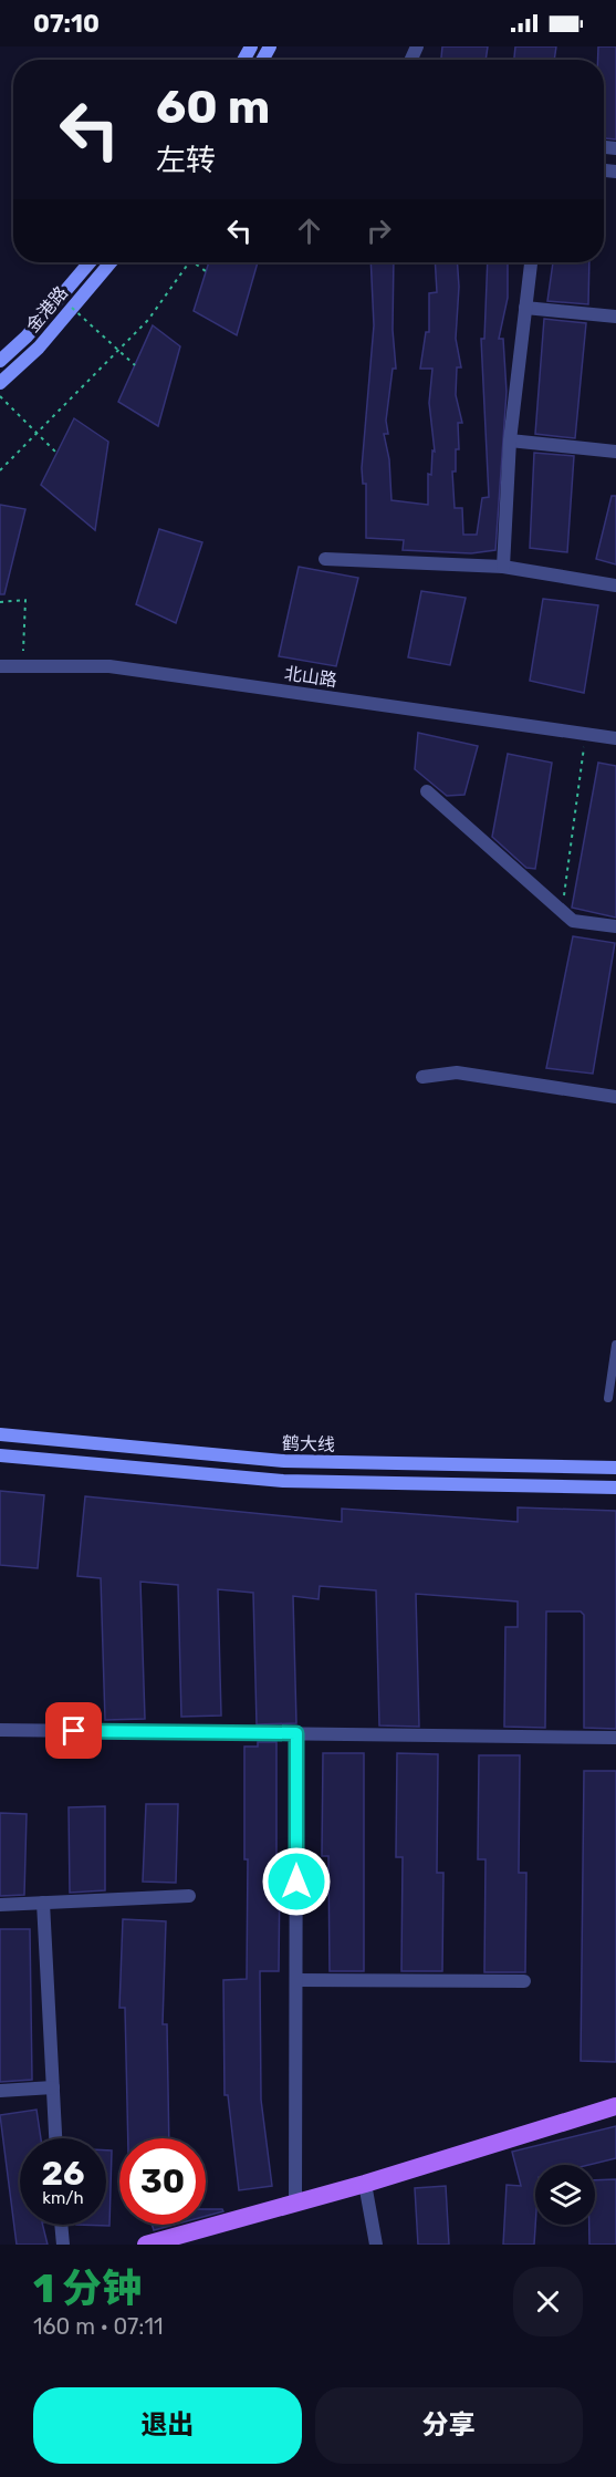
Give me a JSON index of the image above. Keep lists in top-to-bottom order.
{
  "streets": {
    "main road": ["金港路", "鹤大线"],
    "street": ["北山路"]
  },
  "page": {
    "status": "07:10",
    "turn": ["60 m", "左转"],
    "speed": "26 km/h",
    "limit": "30",
    "heading": ["1 分钟", "160 m · 07:11"],
    "buttons": ["退出", "分享"]
  }
}
